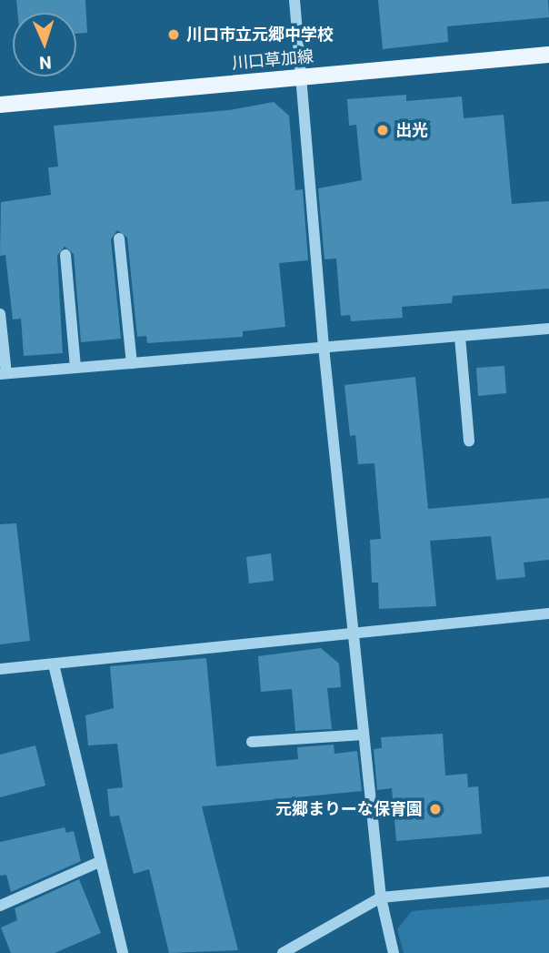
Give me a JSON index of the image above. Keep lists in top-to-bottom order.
{
  "streets": {
    "main road": ["川口草加線"]
  },
  "places": ["川口市立元郷中学校", "出光", "元郷まりーな保育園"],
  "north": "bottom"
}
